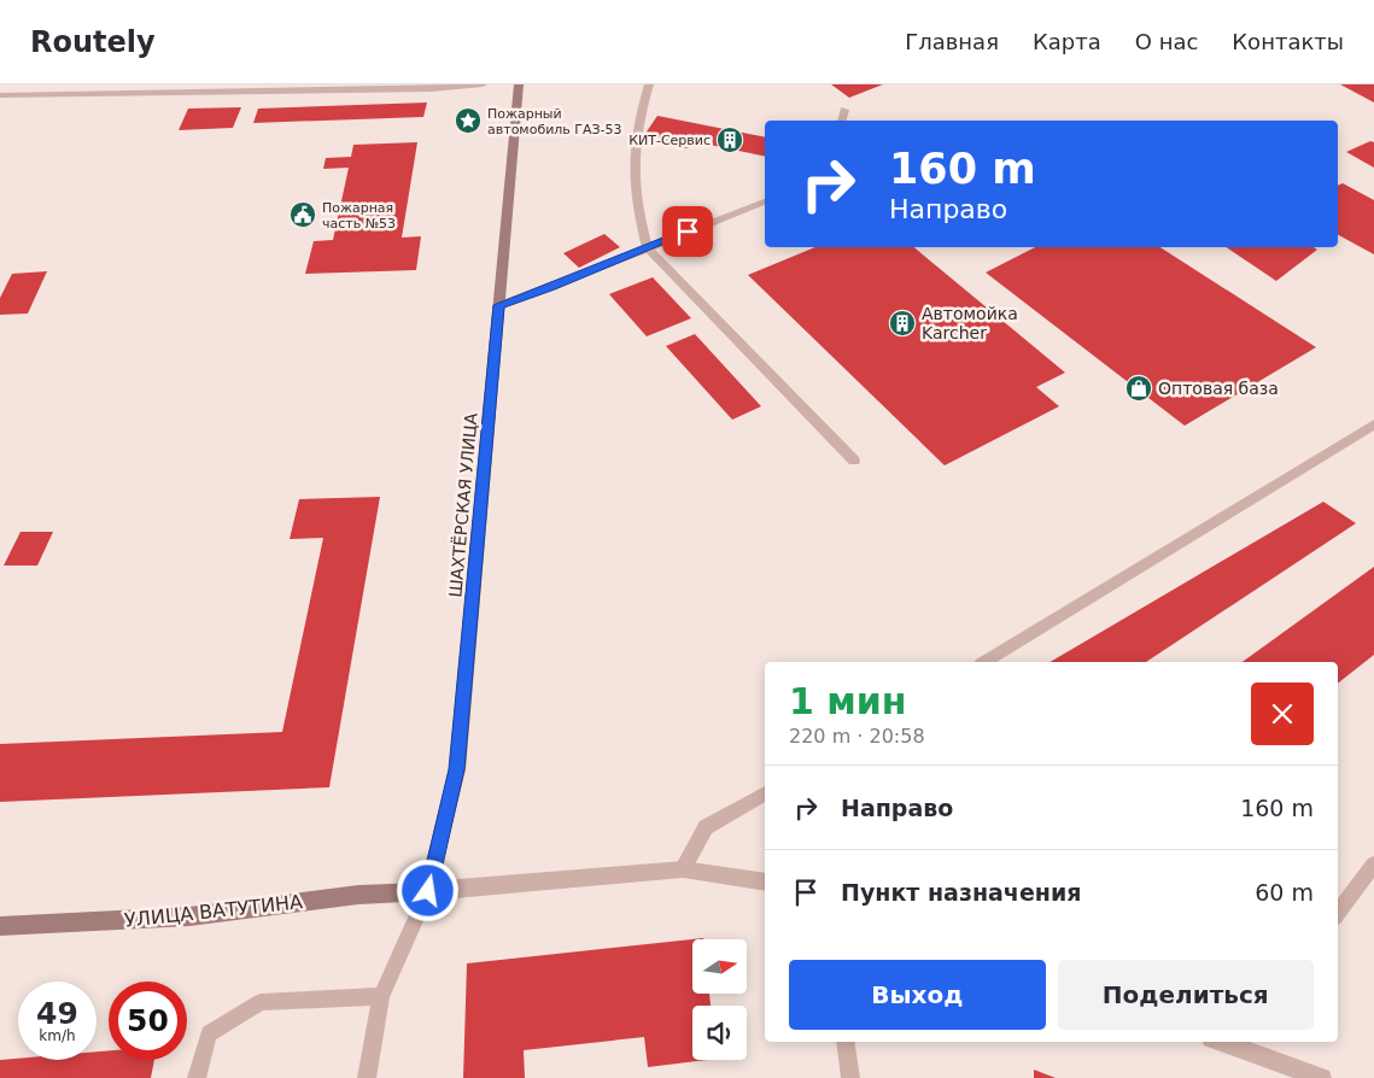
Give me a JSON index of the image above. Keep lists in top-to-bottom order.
{
  "streets": {
    "main road": ["ШАХТЁРСКАЯ УЛИЦА", "УЛИЦА ВАТУТИНА"]
  },
  "crossings": [
    ["ШАХТЁРСКАЯ УЛИЦА", "УЛИЦА ВАТУТИНА"]
  ],
  "places": {
    "place": ["Пожарный автомобиль ГАЗ-53"],
    "building": ["КИТ-Сервис", "Автомойка Karcher"],
    "public building": ["Пожарная часть №53"],
    "shop": ["Оптовая база"]
  },
  "north": "right",
  "page": {
    "header": "Routely",
    "nav": [
      "Главная",
      "Карта",
      "О нас",
      "Контакты"
    ],
    "turn": ["160 m", "Направо"],
    "heading": ["1 мин", "220 m · 20:58"],
    "list": [
      {
        "name": "Направо",
        "value": "160 m"
      },
      {
        "name": "Пункт назначения",
        "value": "60 m"
      }
    ],
    "buttons": ["Выход", "Поделиться"],
    "speed": "49 km/h",
    "limit": "50"
  }
}
